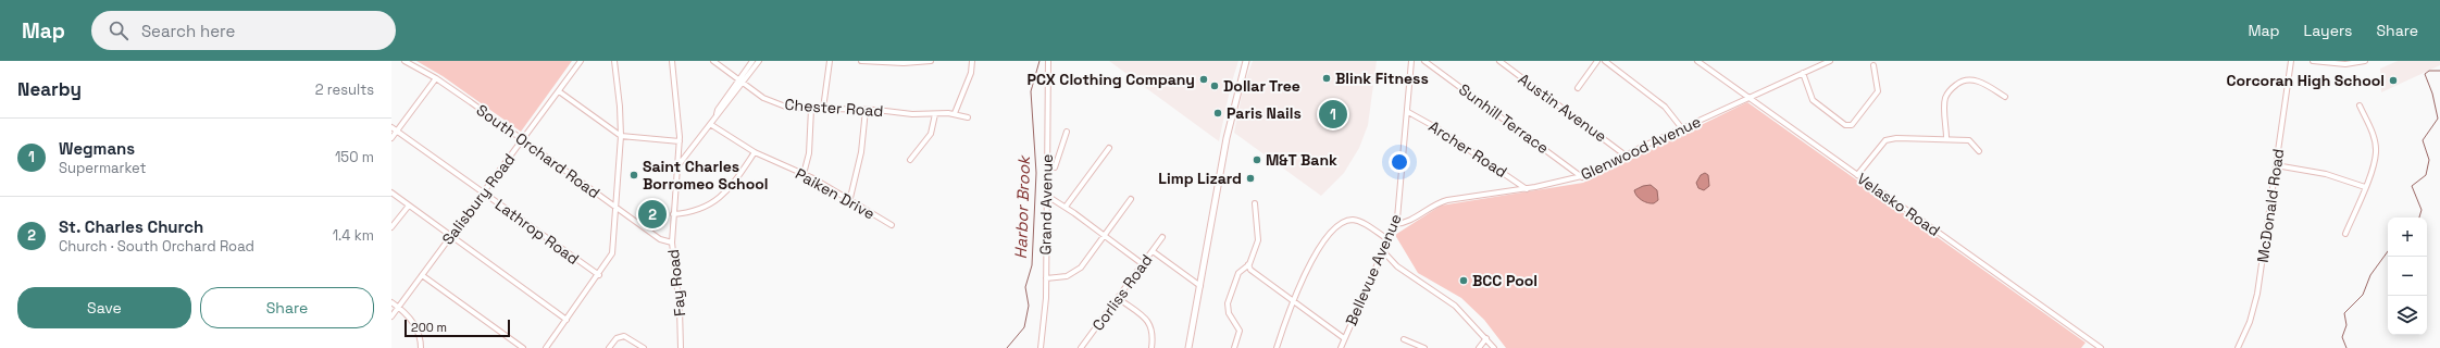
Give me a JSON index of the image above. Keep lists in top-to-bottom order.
{
  "streets": {
    "street": [
      "Chester Road",
      "Austin Avenue",
      "Sunhill Terrace",
      "Glenwood Avenue",
      "Archer Road",
      "South Orchard Road",
      "Paiken Drive",
      "Salisbury Road",
      "Grand Avenue",
      "Velasko Road",
      "McDonald Road",
      "Lathrop Road",
      "Bellevue Avenue",
      "Fay Road",
      "Corliss Road"
    ]
  },
  "crossings": [
    ["Austin Avenue", "Glenwood Avenue"],
    ["Sunhill Terrace", "Glenwood Avenue"],
    ["Glenwood Avenue", "Archer Road"],
    ["Glenwood Avenue", "Velasko Road"],
    ["Glenwood Avenue", "Bellevue Avenue"],
    ["Archer Road", "Bellevue Avenue"],
    ["South Orchard Road", "Salisbury Road"],
    ["South Orchard Road", "Fay Road"],
    ["Salisbury Road", "Lathrop Road"]
  ],
  "water": ["Harbor Brook"],
  "places": [
    "Blink Fitness",
    "PCX Clothing Company",
    "Corcoran High School",
    "Dollar Tree",
    "Paris Nails",
    "M&T Bank",
    "Saint Charles Borromeo School",
    "Limp Lizard",
    "BCC Pool"
  ],
  "scale_bar": "200 m",
  "page": {
    "header": "Map",
    "search": "Search here",
    "nav": ["Map", "Layers", "Share"],
    "heading": ["Nearby", "2 results"],
    "pins": ["1", "2"],
    "list": [
      {
        "mark": "1",
        "name": "Wegmans",
        "note": "Supermarket",
        "value": "150 m"
      },
      {
        "mark": "2",
        "name": "St. Charles Church",
        "note": "Church · South Orchard Road",
        "value": "1.4 km"
      }
    ],
    "map_buttons": ["+", "−"],
    "buttons": ["Save", "Share"],
    "scale": "200 m"
  }
}
